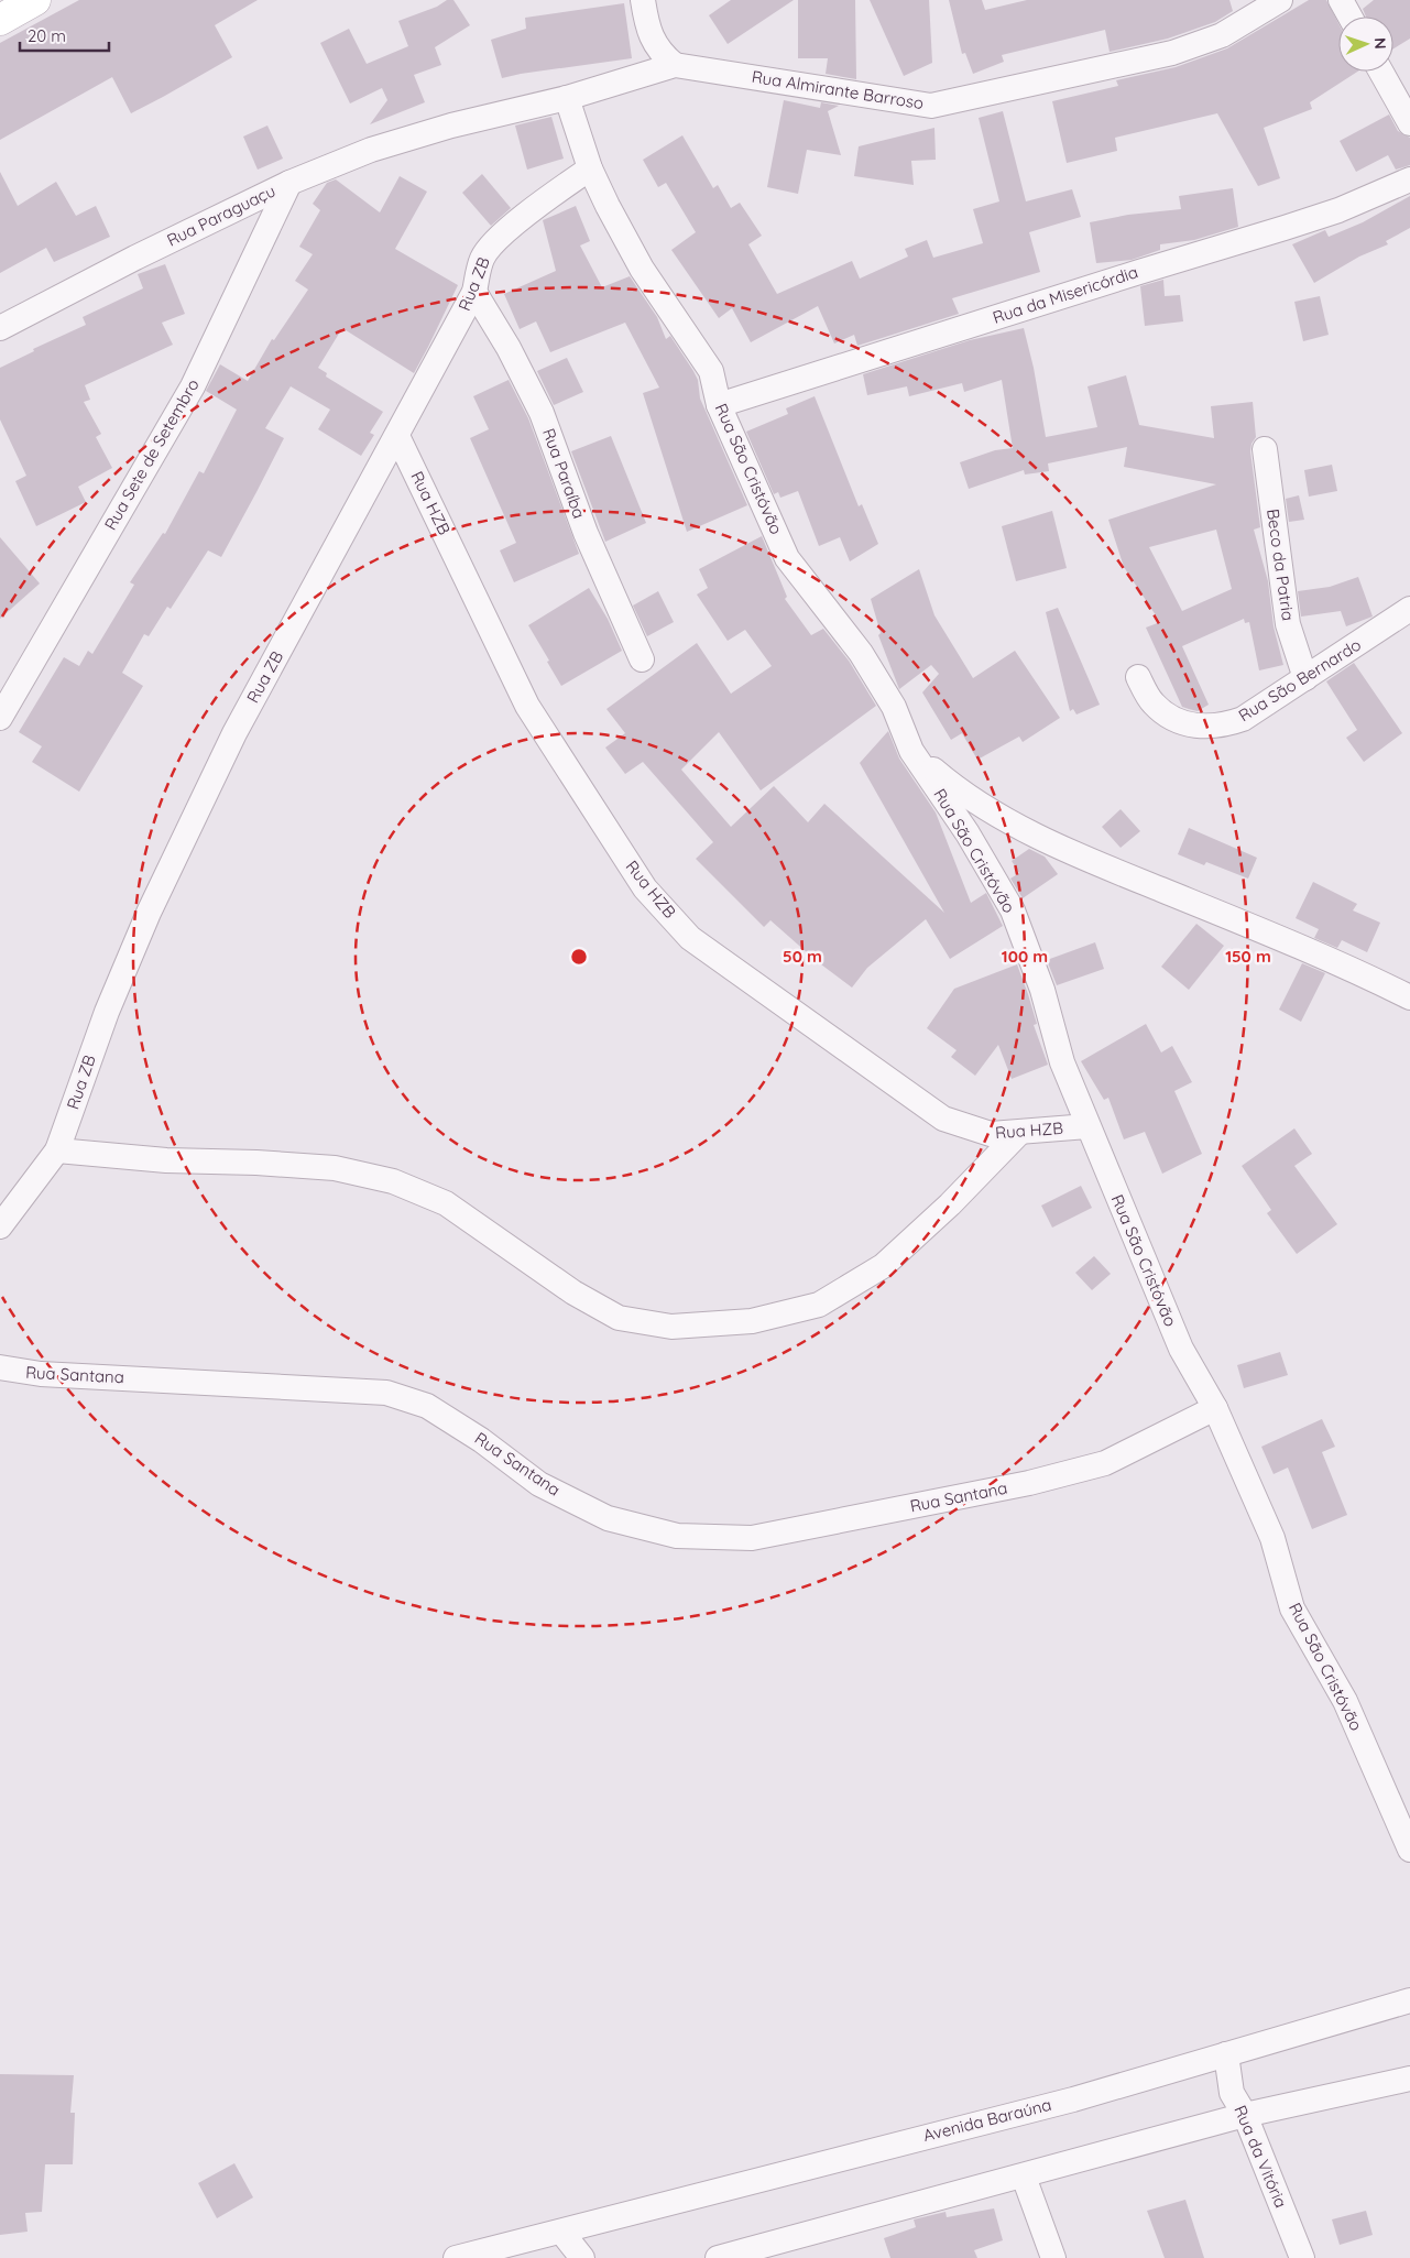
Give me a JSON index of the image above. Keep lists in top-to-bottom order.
{
  "streets": {
    "street": [
      "Rua Almirante Barroso",
      "Rua Paraguaçu",
      "Rua ZB",
      "Rua da Misericórdia",
      "Rua Sete de Setembro",
      "Rua São Cristóvão",
      "Rua Paraíba",
      "Rua HZB",
      "Beco da Patria",
      "Rua São Bernardo",
      "Rua Santana",
      "Avenida Baraúna",
      "Rua da Vitória"
    ]
  },
  "crossings": [
    ["Rua Almirante Barroso", "Rua Paraguaçu"],
    ["Rua Almirante Barroso", "Rua São Cristóvão"],
    ["Rua Paraguaçu", "Rua Sete de Setembro"],
    ["Rua ZB", "Rua São Cristóvão"],
    ["Rua ZB", "Rua Paraíba"],
    ["Rua ZB", "Rua HZB"],
    ["Rua da Misericórdia", "Rua São Cristóvão"],
    ["Rua São Cristóvão", "Rua HZB"],
    ["Rua São Cristóvão", "Rua Santana"],
    ["Beco da Patria", "Rua São Bernardo"],
    ["Avenida Baraúna", "Rua da Vitória"]
  ],
  "scale_bar": "20 m",
  "north": "right",
  "rings": ["50 m", "100 m", "150 m"]
}
